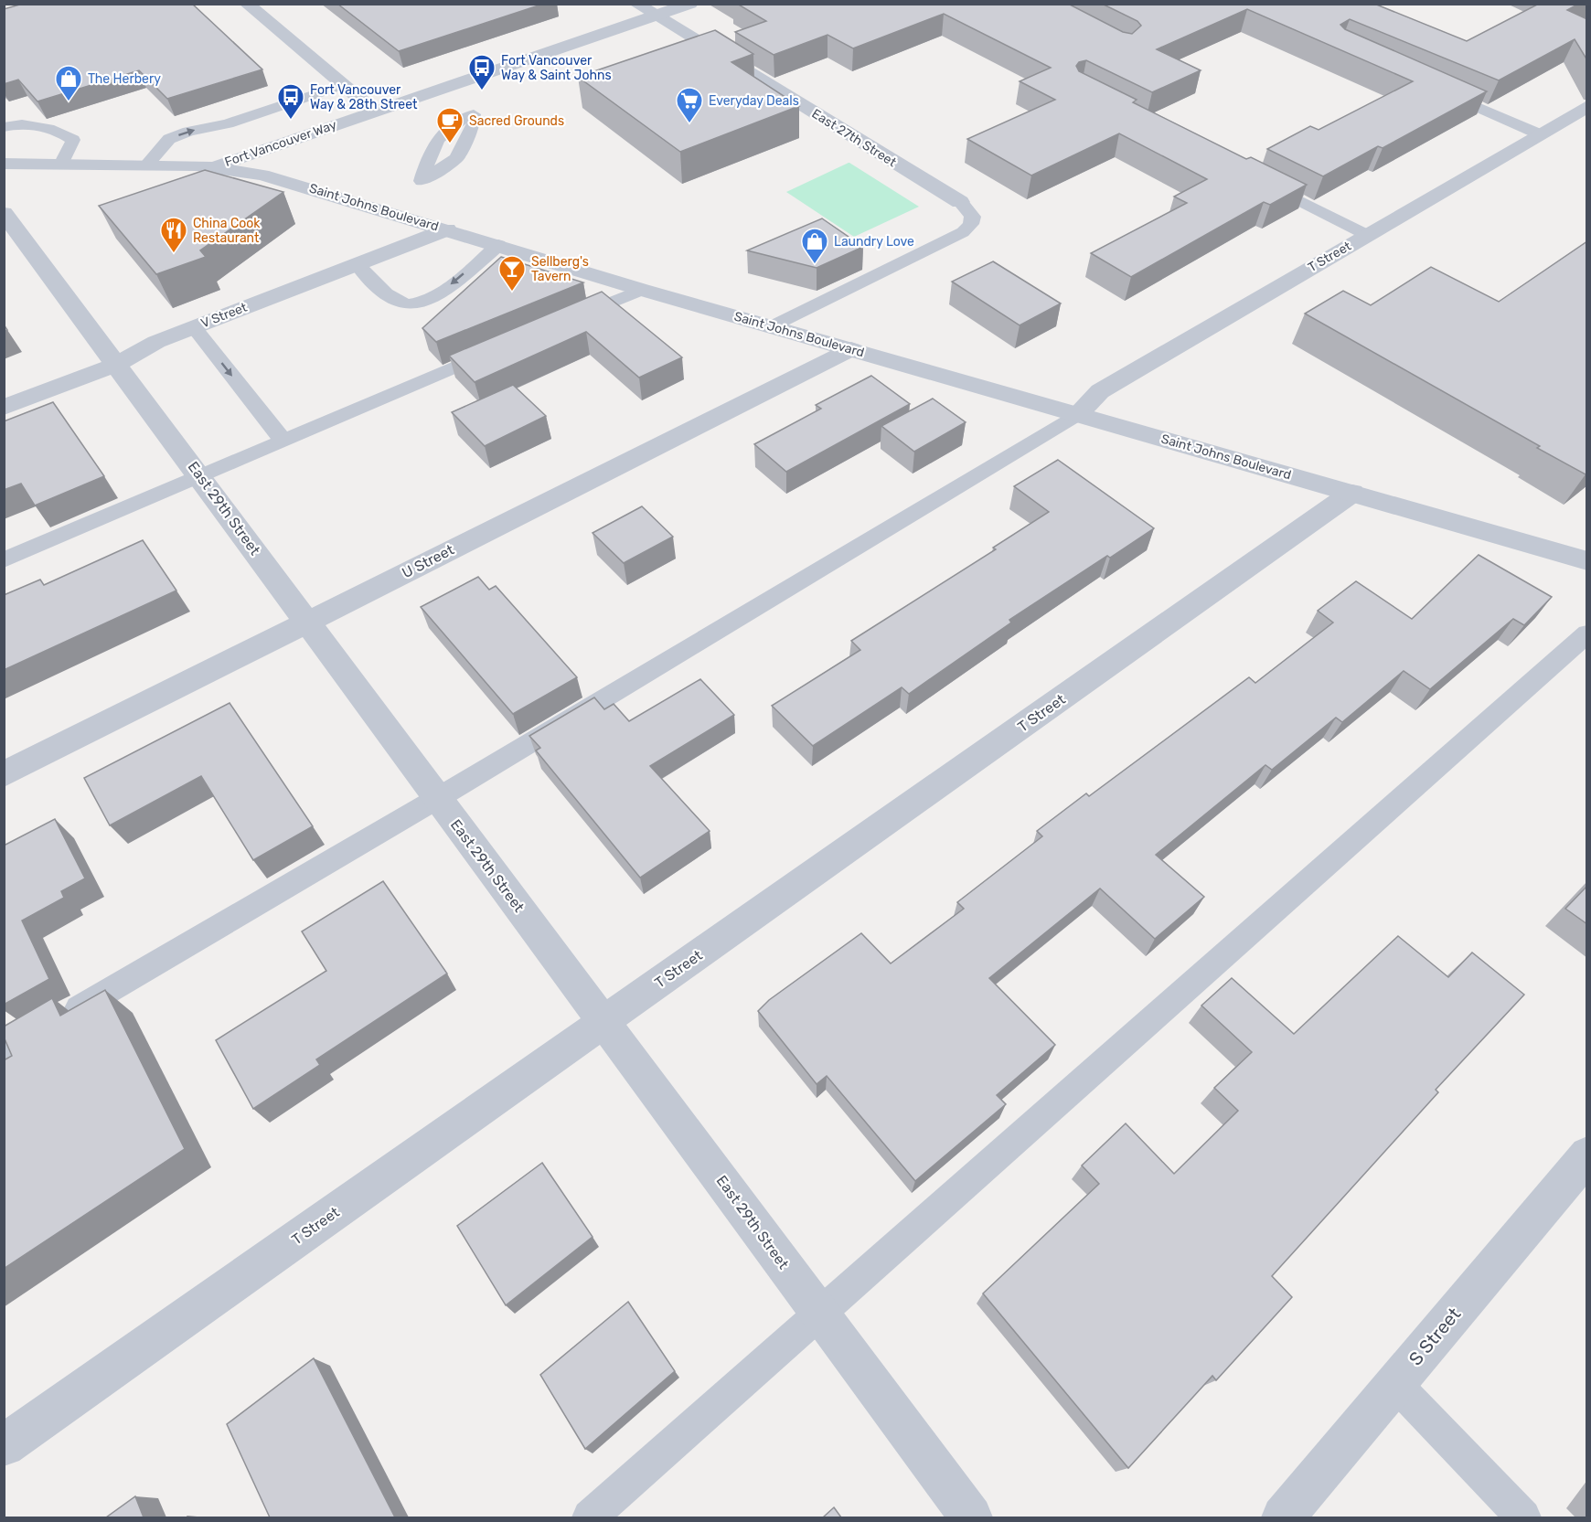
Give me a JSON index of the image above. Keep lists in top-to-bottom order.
{
  "streets": {
    "street": [
      "East 27th Street",
      "Fort Vancouver Way",
      "Saint Johns Boulevard",
      "T Street",
      "V Street",
      "East 29th Street",
      "U Street",
      "S Street"
    ]
  },
  "crossings": [
    ["East 27th Street", "Fort Vancouver Way"],
    ["Fort Vancouver Way", "Saint Johns Boulevard"],
    ["Saint Johns Boulevard", "T Street"],
    ["Saint Johns Boulevard", "V Street"],
    ["Saint Johns Boulevard", "U Street"],
    ["T Street", "East 29th Street"],
    ["V Street", "East 29th Street"],
    ["East 29th Street", "U Street"]
  ],
  "places": {
    "bus stop": ["Fort Vancouver Way & Saint Johns", "Fort Vancouver Way & 28th Street"],
    "shop": ["The Herbery", "Laundry Love"],
    "supermarket": ["Everyday Deals"],
    "cafe": ["Sacred Grounds"],
    "restaurant": ["China Cook Restaurant"],
    "bar": ["Sellberg's Tavern"]
  }
}
